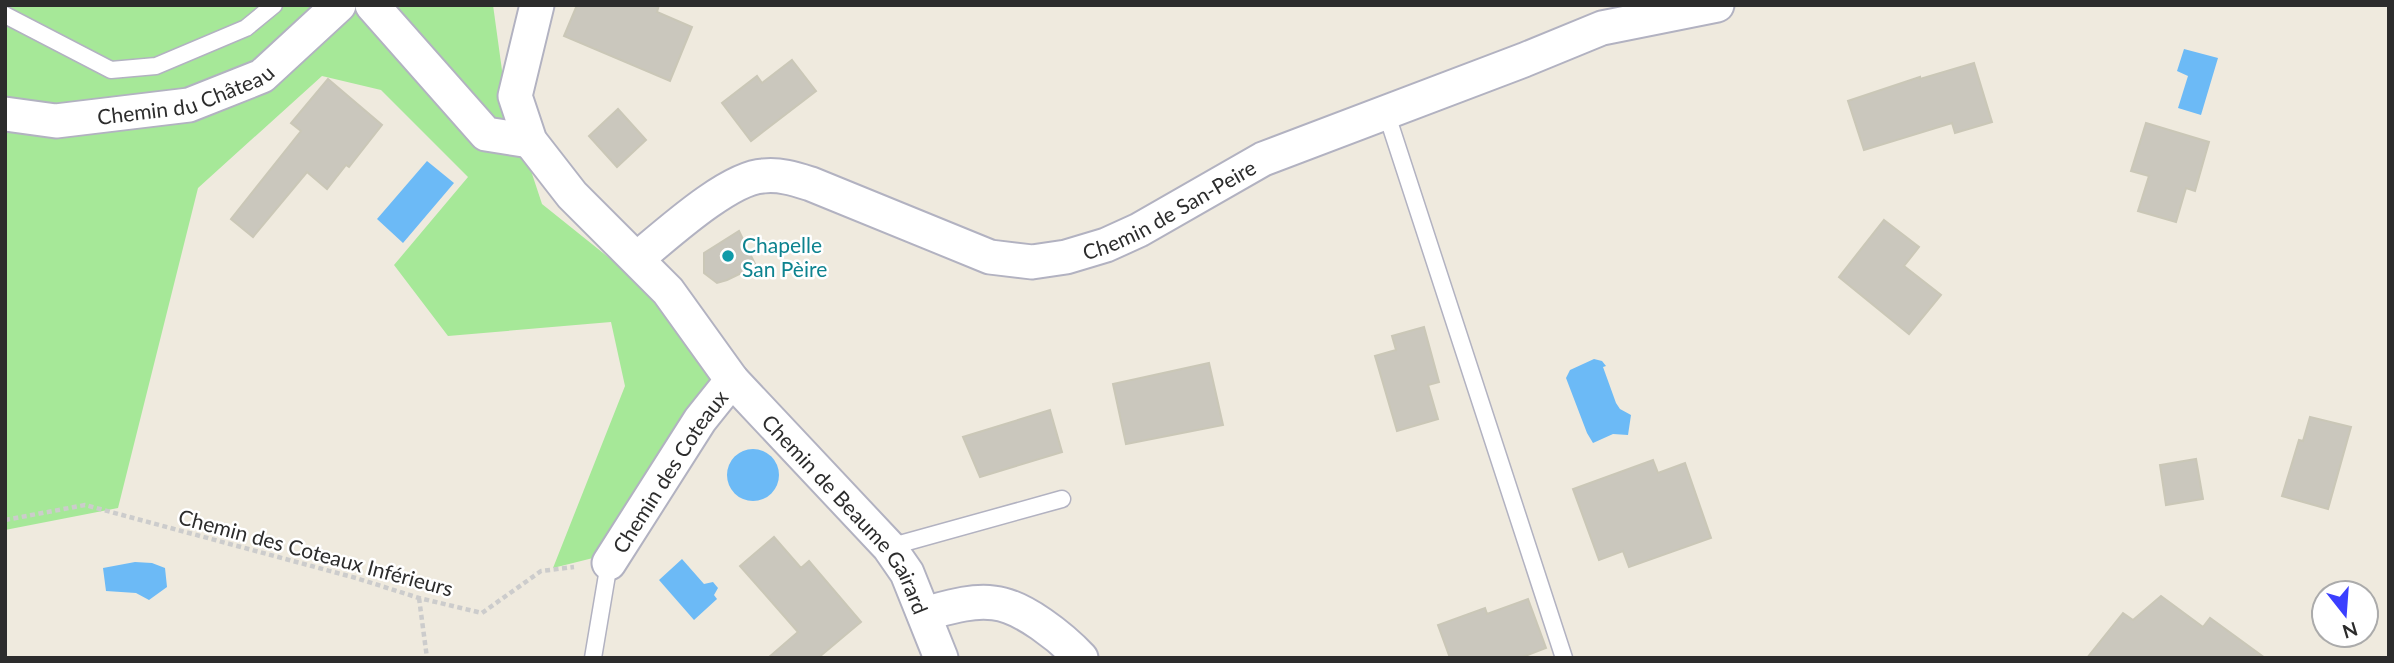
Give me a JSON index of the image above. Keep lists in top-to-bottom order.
{
  "streets": {
    "street": [
      "Chemin du Château",
      "Chemin de San-Peire",
      "Chemin des Coteaux",
      "Chemin de Beaume Gairard"
    ],
    "path": ["Chemin des Coteaux Inférieurs"]
  },
  "crossings": [
    ["Chemin des Coteaux", "Chemin de Beaume Gairard"],
    ["Chemin des Coteaux", "Chemin des Coteaux Inférieurs"]
  ],
  "places": ["Chapelle San Pèire"],
  "north": "bottom"
}
